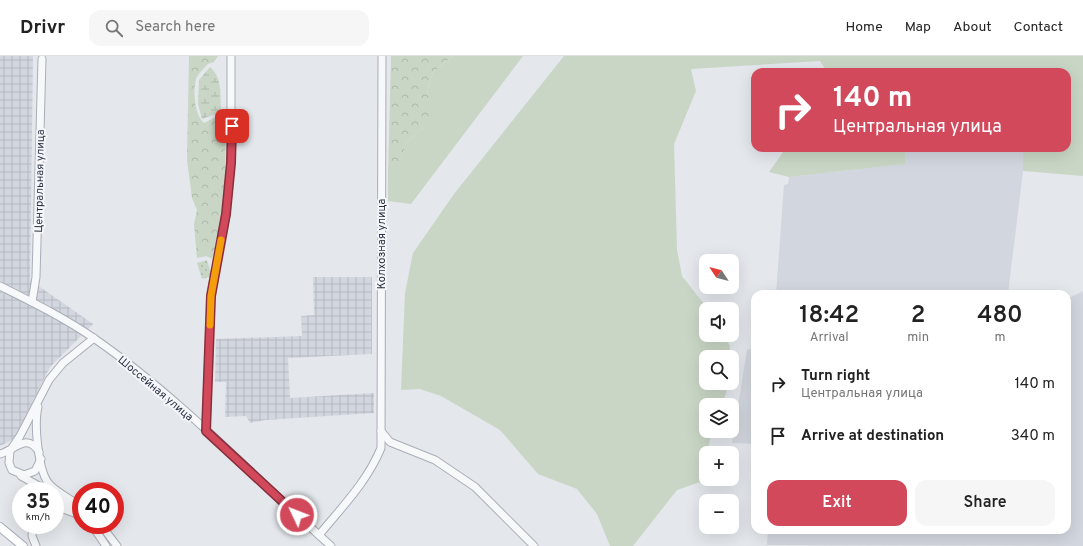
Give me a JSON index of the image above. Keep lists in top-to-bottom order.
{
  "streets": {
    "street": ["Центральная улица", "Колхозная улица", "Шоссейная улица"]
  },
  "crossings": [
    ["Центральная улица", "Шоссейная улица"],
    ["Колхозная улица", "Шоссейная улица"]
  ],
  "north": "top left",
  "page": {
    "header": "Drivr",
    "search": "Search here",
    "nav": [
      "Home",
      "Map",
      "About",
      "Contact"
    ],
    "turn": ["140 m", "Центральная улица"],
    "map_buttons": ["+", "−"],
    "eta": [
      "18:42",
      "Arrival",
      "2",
      "min",
      "480",
      "m"
    ],
    "list": [
      {
        "name": "Turn right",
        "note": "Центральная улица",
        "value": "140 m"
      },
      {
        "name": "Arrive at destination",
        "value": "340 m"
      }
    ],
    "buttons": ["Exit", "Share"],
    "speed": "35 km/h",
    "limit": "40"
  }
}
